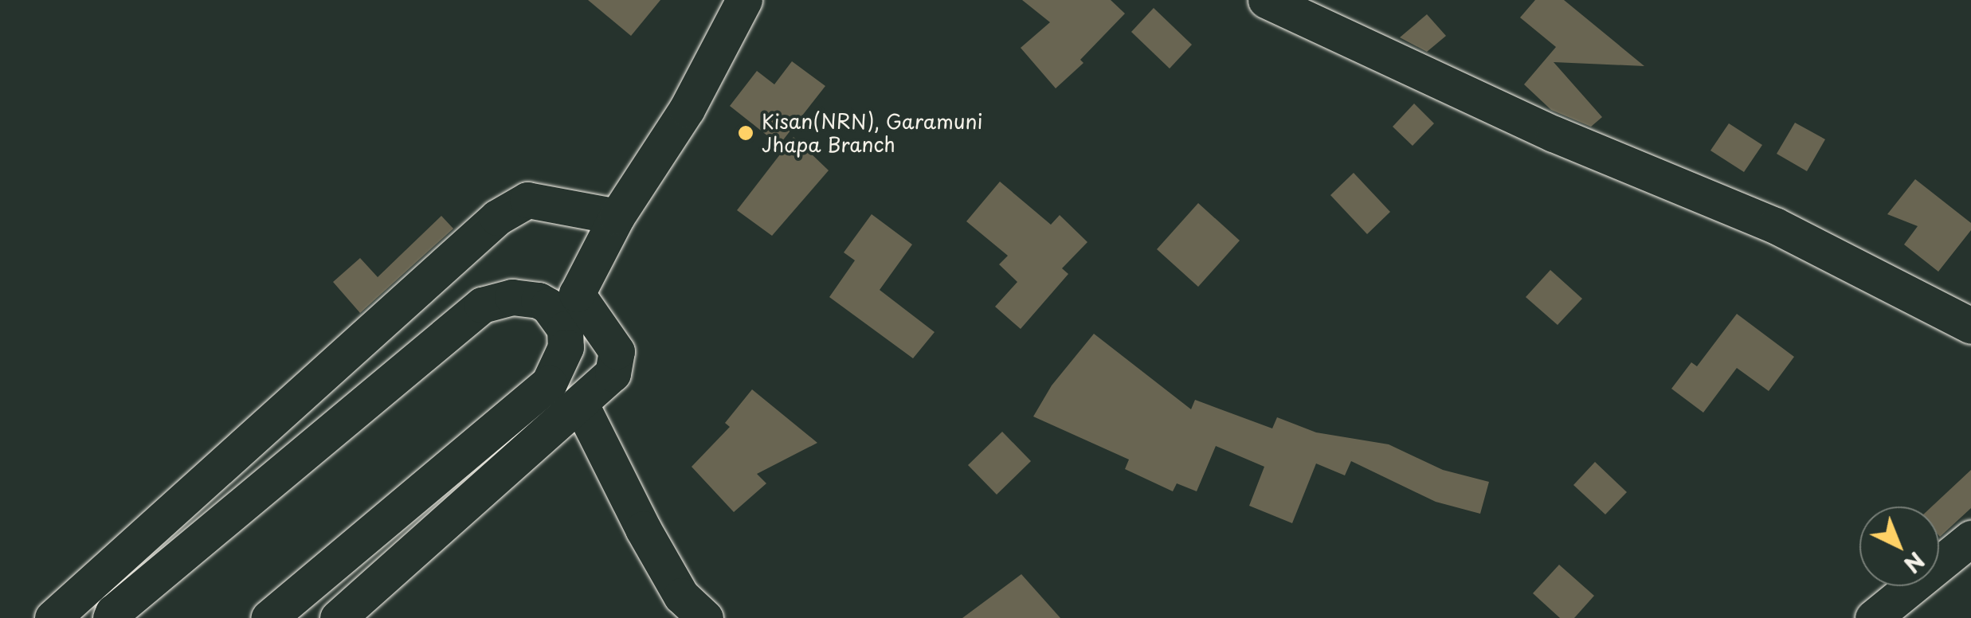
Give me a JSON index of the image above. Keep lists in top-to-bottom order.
{
  "places": ["Kisan(NRN), Garamuni Jhapa Branch"],
  "north": "bottom right"
}
